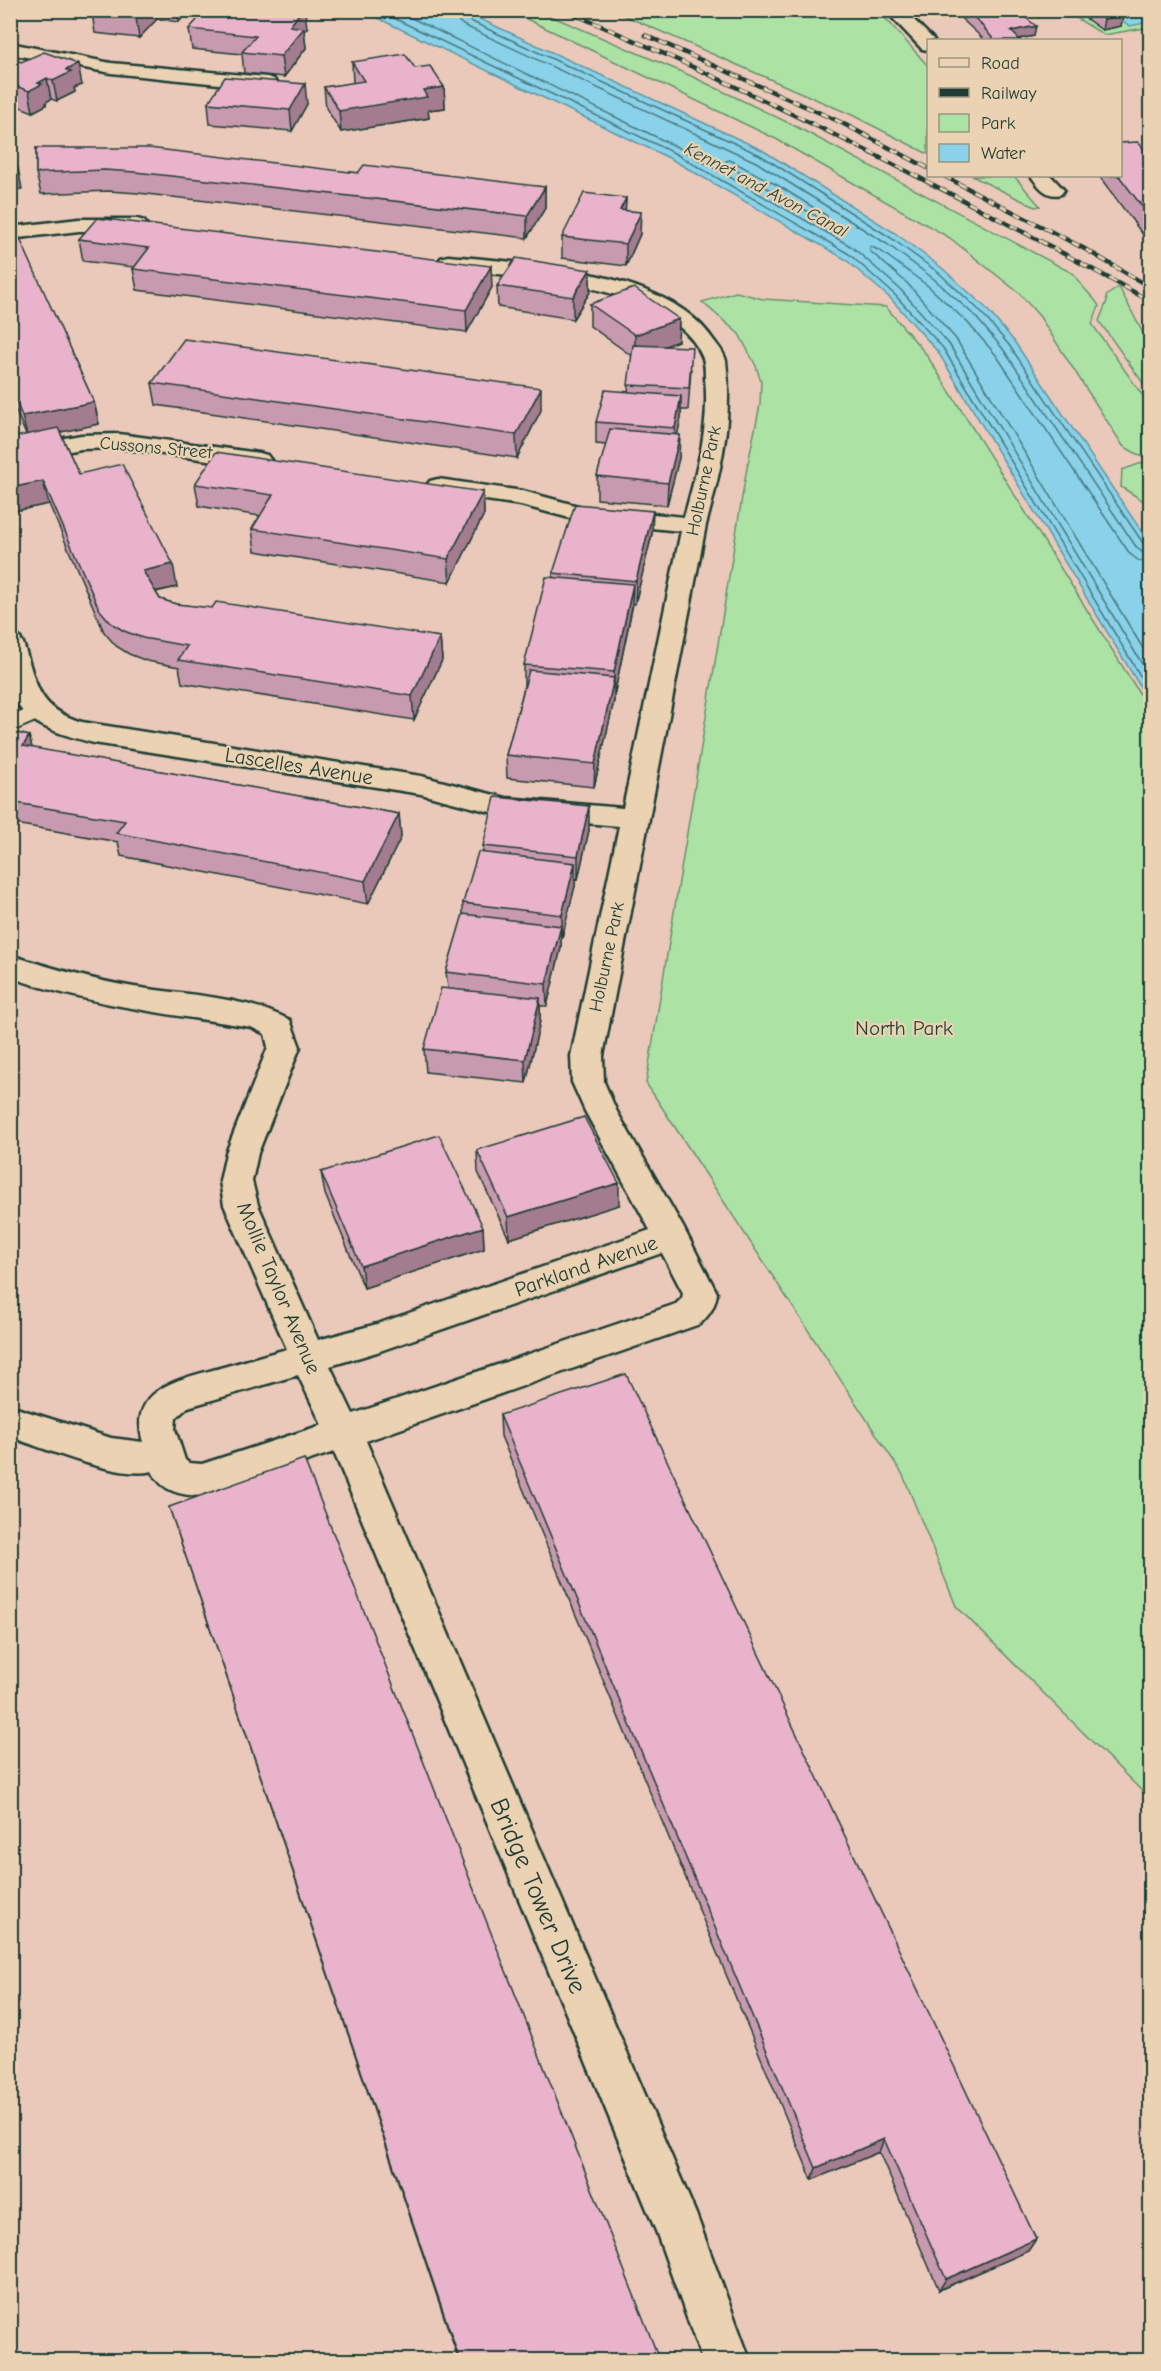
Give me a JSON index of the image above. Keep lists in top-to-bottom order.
{
  "streets": {
    "street": [
      "Cussons Street",
      "Holburne Park",
      "Lascelles Avenue",
      "Parkland Avenue",
      "Mollie Taylor Avenue",
      "Bridge Tower Drive"
    ]
  },
  "crossings": [
    ["Holburne Park", "Lascelles Avenue"],
    ["Holburne Park", "Parkland Avenue"],
    ["Parkland Avenue", "Mollie Taylor Avenue"],
    ["Parkland Avenue", "Bridge Tower Drive"],
    ["Mollie Taylor Avenue", "Bridge Tower Drive"]
  ],
  "water": ["Kennet and Avon Canal"],
  "parks": ["North Park"],
  "legend": [
    "Road",
    "Railway",
    "Park",
    "Water"
  ]
}
